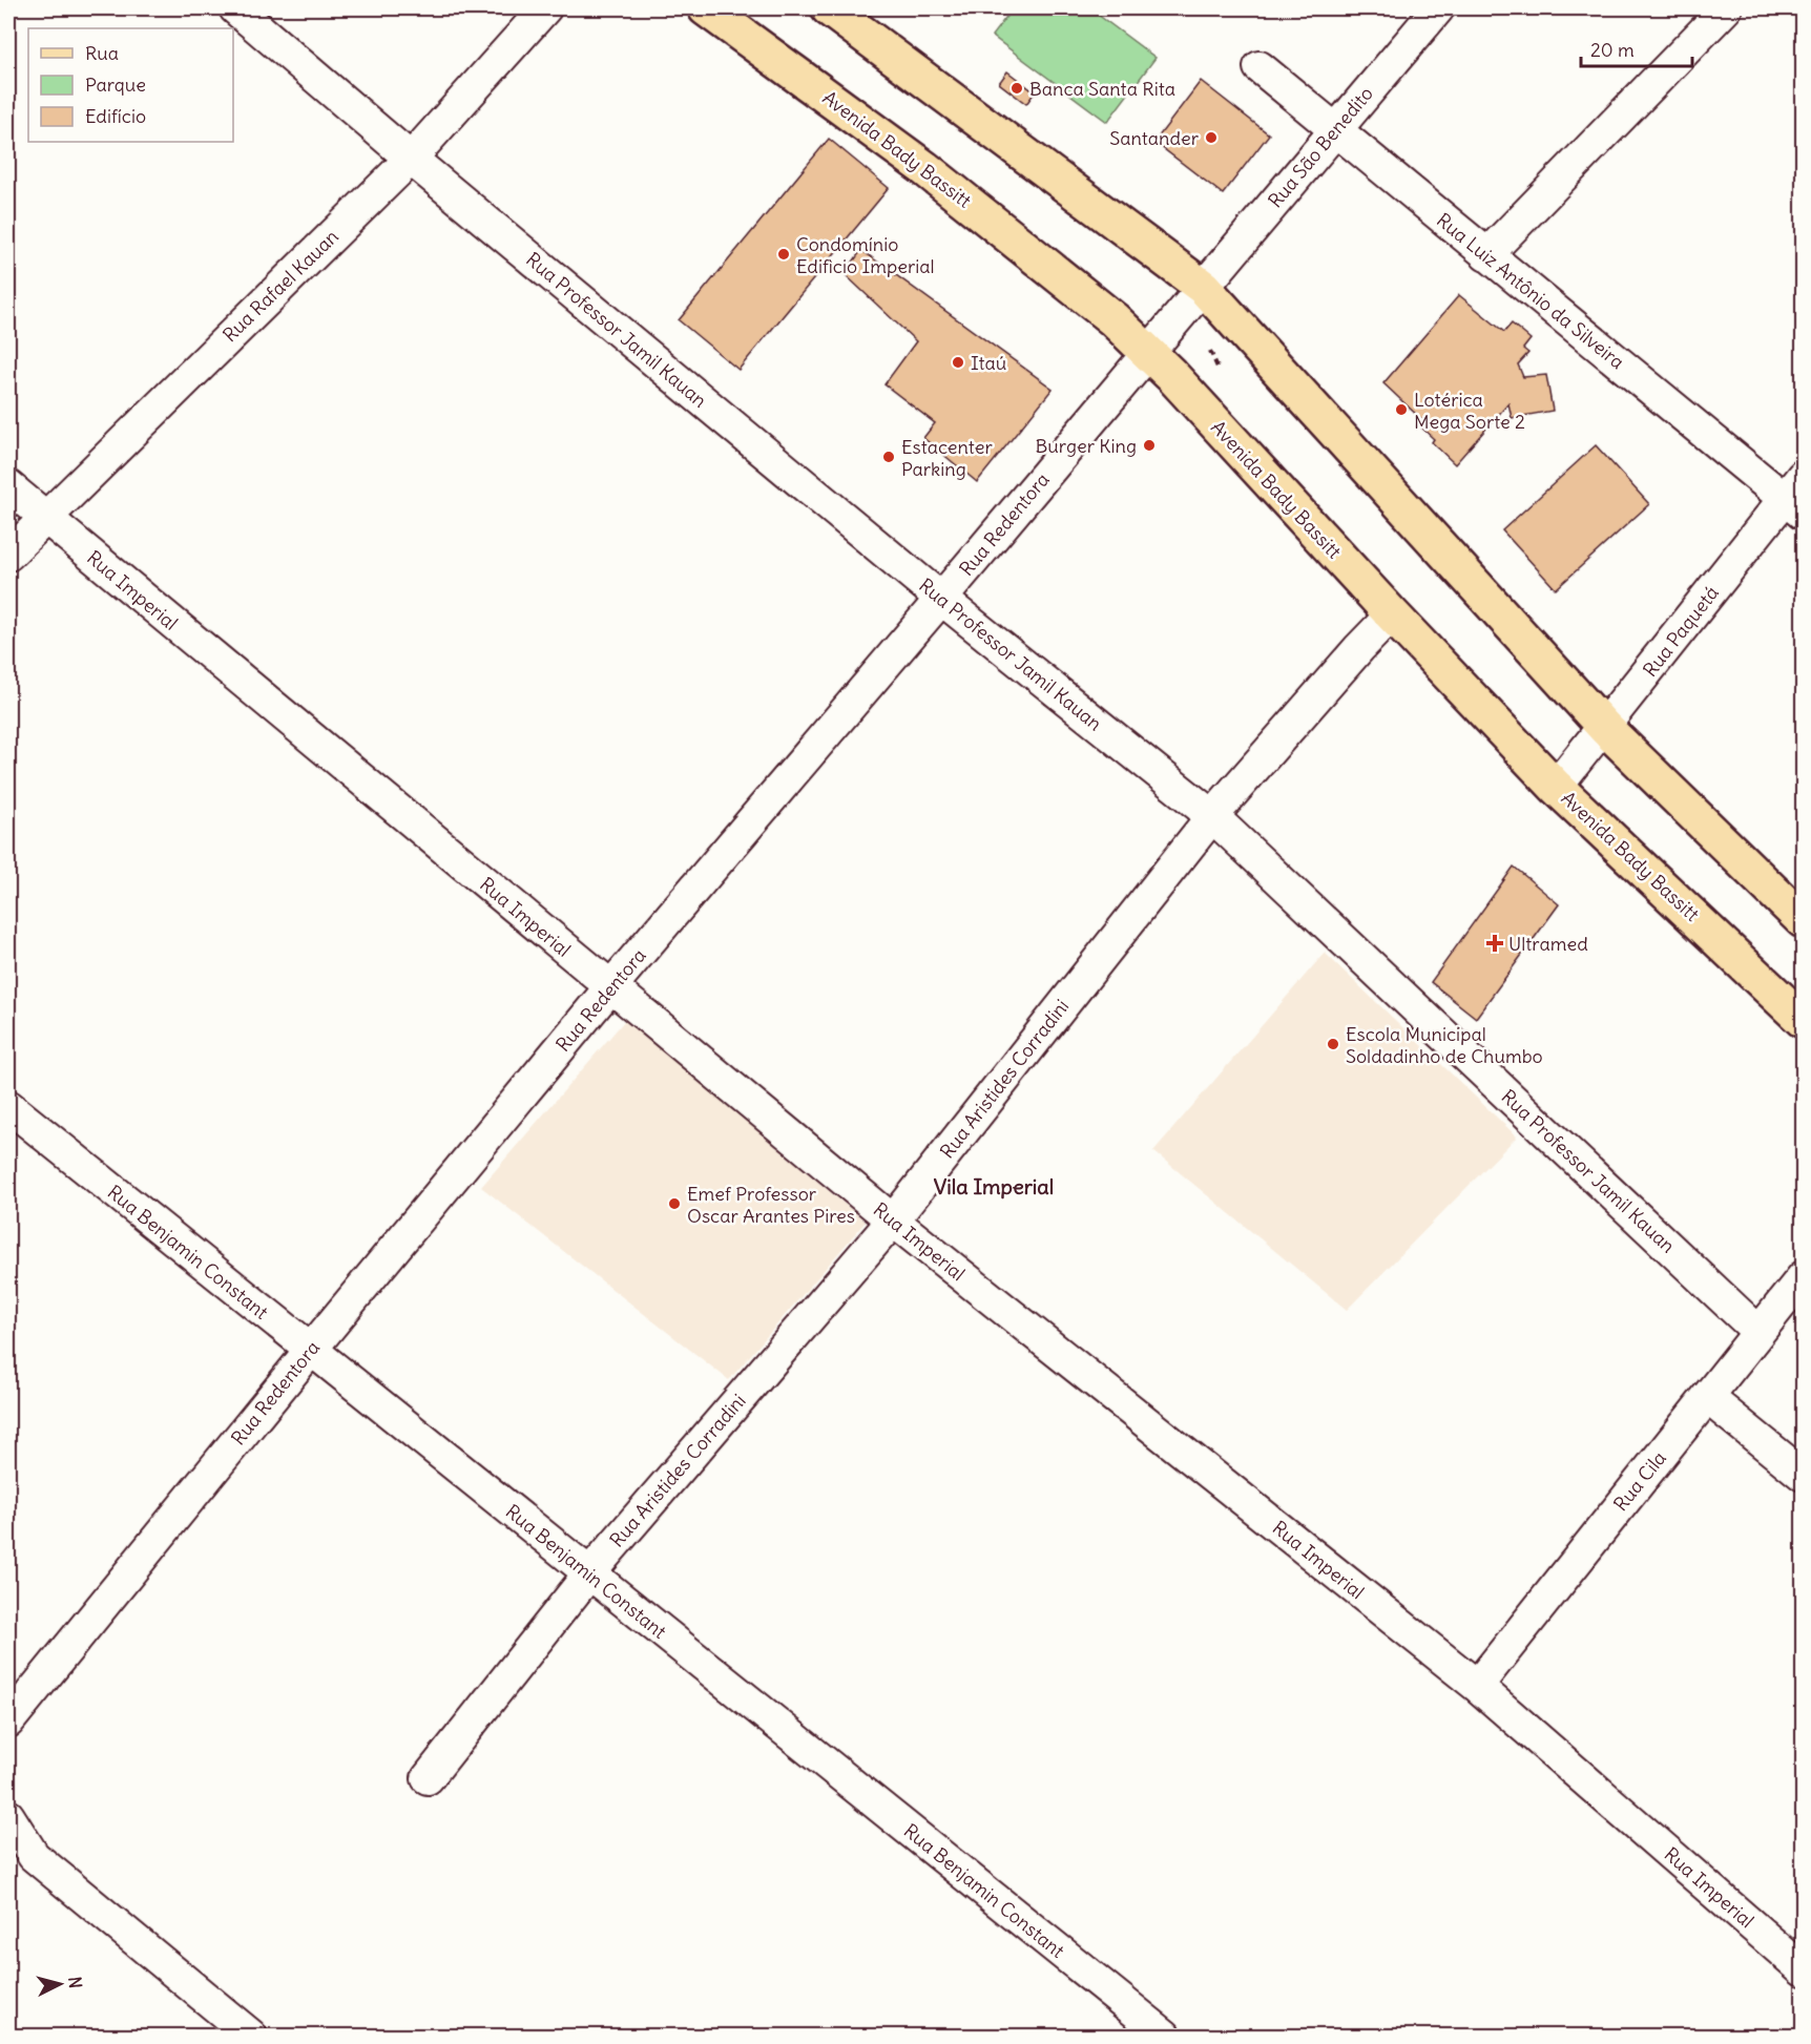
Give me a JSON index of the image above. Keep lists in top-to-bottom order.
{
  "streets": {
    "main road": ["Avenida Bady Bassitt"],
    "street": [
      "Rua São Benedito",
      "Rua Rafael Kauan",
      "Rua Luiz Antônio da Silveira",
      "Rua Professor Jamil Kauan",
      "Rua Redentora",
      "Rua Imperial",
      "Rua Paquetá",
      "Rua Aristides Corradini",
      "Rua Benjamin Constant",
      "Rua Cila"
    ]
  },
  "crossings": [
    ["Rua São Benedito", "Rua Luiz Antônio da Silveira"],
    ["Rua São Benedito", "Rua Redentora"],
    ["Avenida Bady Bassitt", "Rua Redentora"],
    ["Avenida Bady Bassitt", "Rua Paquetá"],
    ["Avenida Bady Bassitt", "Rua Aristides Corradini"],
    ["Rua Rafael Kauan", "Rua Professor Jamil Kauan"],
    ["Rua Rafael Kauan", "Rua Imperial"],
    ["Rua Luiz Antônio da Silveira", "Rua Paquetá"],
    ["Rua Professor Jamil Kauan", "Rua Redentora"],
    ["Rua Professor Jamil Kauan", "Rua Aristides Corradini"],
    ["Rua Professor Jamil Kauan", "Rua Cila"],
    ["Rua Redentora", "Rua Imperial"],
    ["Rua Redentora", "Rua Benjamin Constant"],
    ["Rua Imperial", "Rua Aristides Corradini"],
    ["Rua Imperial", "Rua Cila"],
    ["Rua Aristides Corradini", "Rua Benjamin Constant"]
  ],
  "districts": ["Vila Imperial"],
  "places": {
    "other": [
      "Banca Santa Rita",
      "Santander",
      "Condomínio Edifìcio Imperial",
      "Itaú",
      "Lotérica Mega Sorte 2",
      "Burger King",
      "Estacenter Parking",
      "Escola Municipal Soldadinho de Chumbo",
      "Emef Professor Oscar Arantes Pires"
    ],
    "health": ["Ultramed"]
  },
  "legend": ["Rua", "Parque", "Edifício"],
  "scale_bar": "20 m",
  "north": "right"
}
